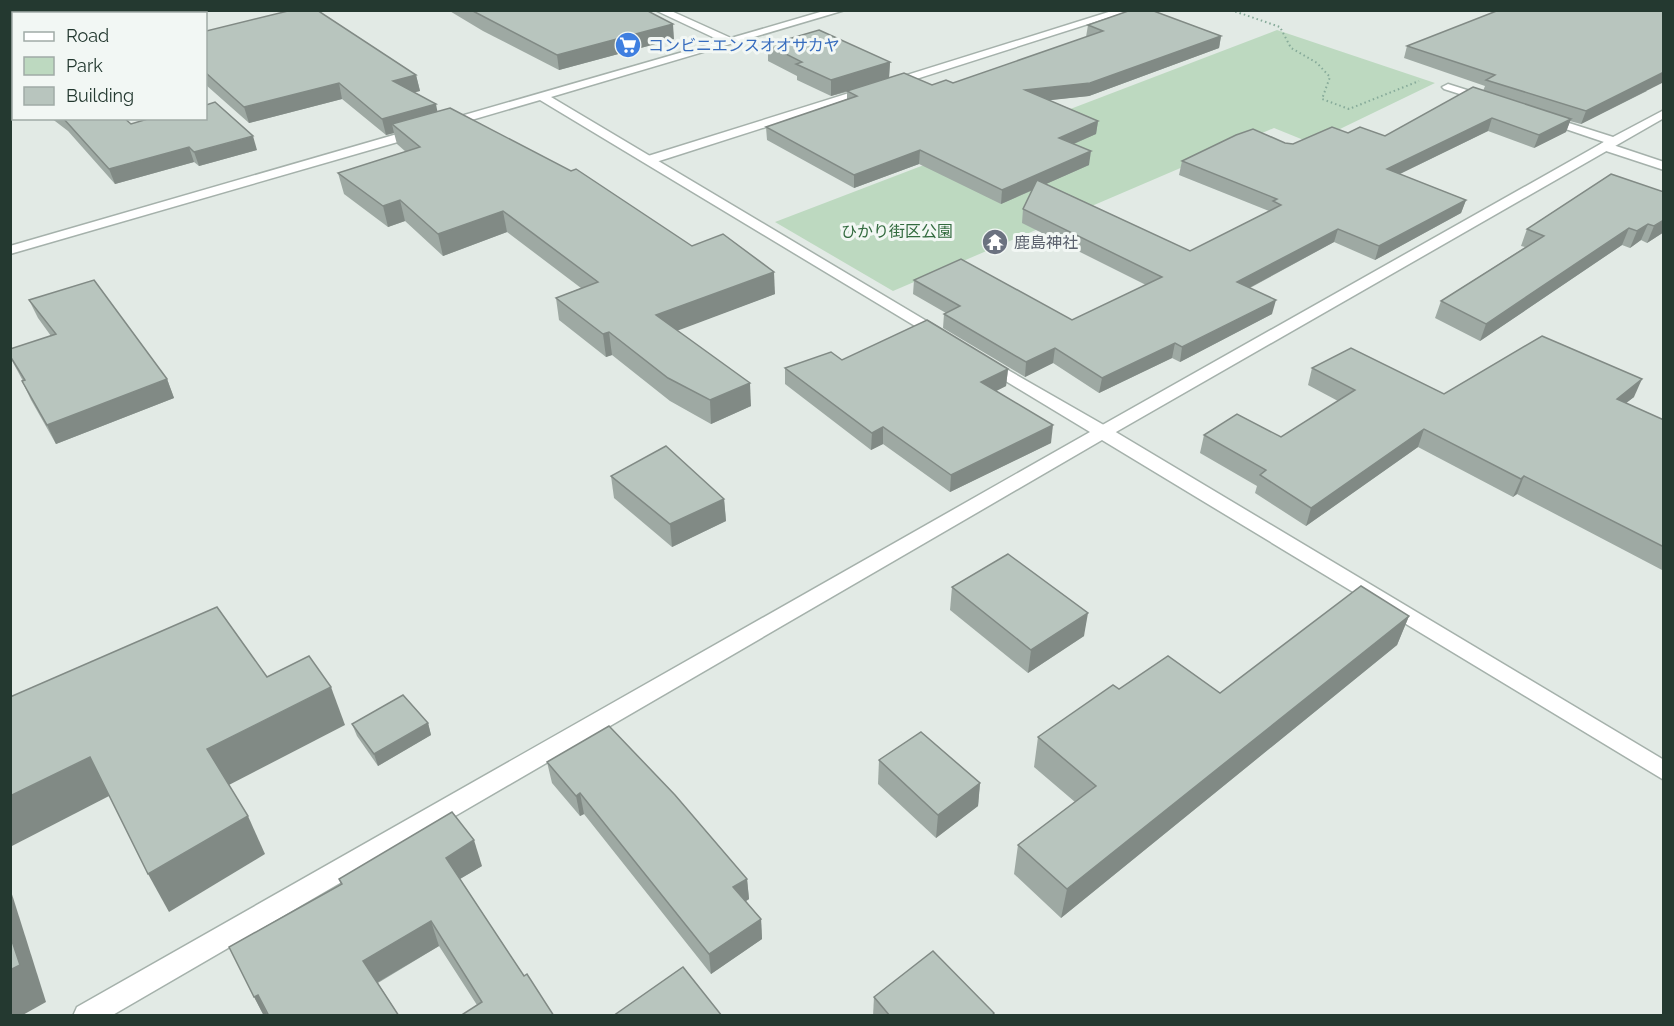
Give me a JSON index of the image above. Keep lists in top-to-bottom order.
{
  "parks": ["ひかり街区公園"],
  "places": {
    "supermarket": ["コンビニエンスオオサカヤ"],
    "temple": ["鹿島神社"]
  },
  "legend": ["Road", "Park", "Building"]
}
